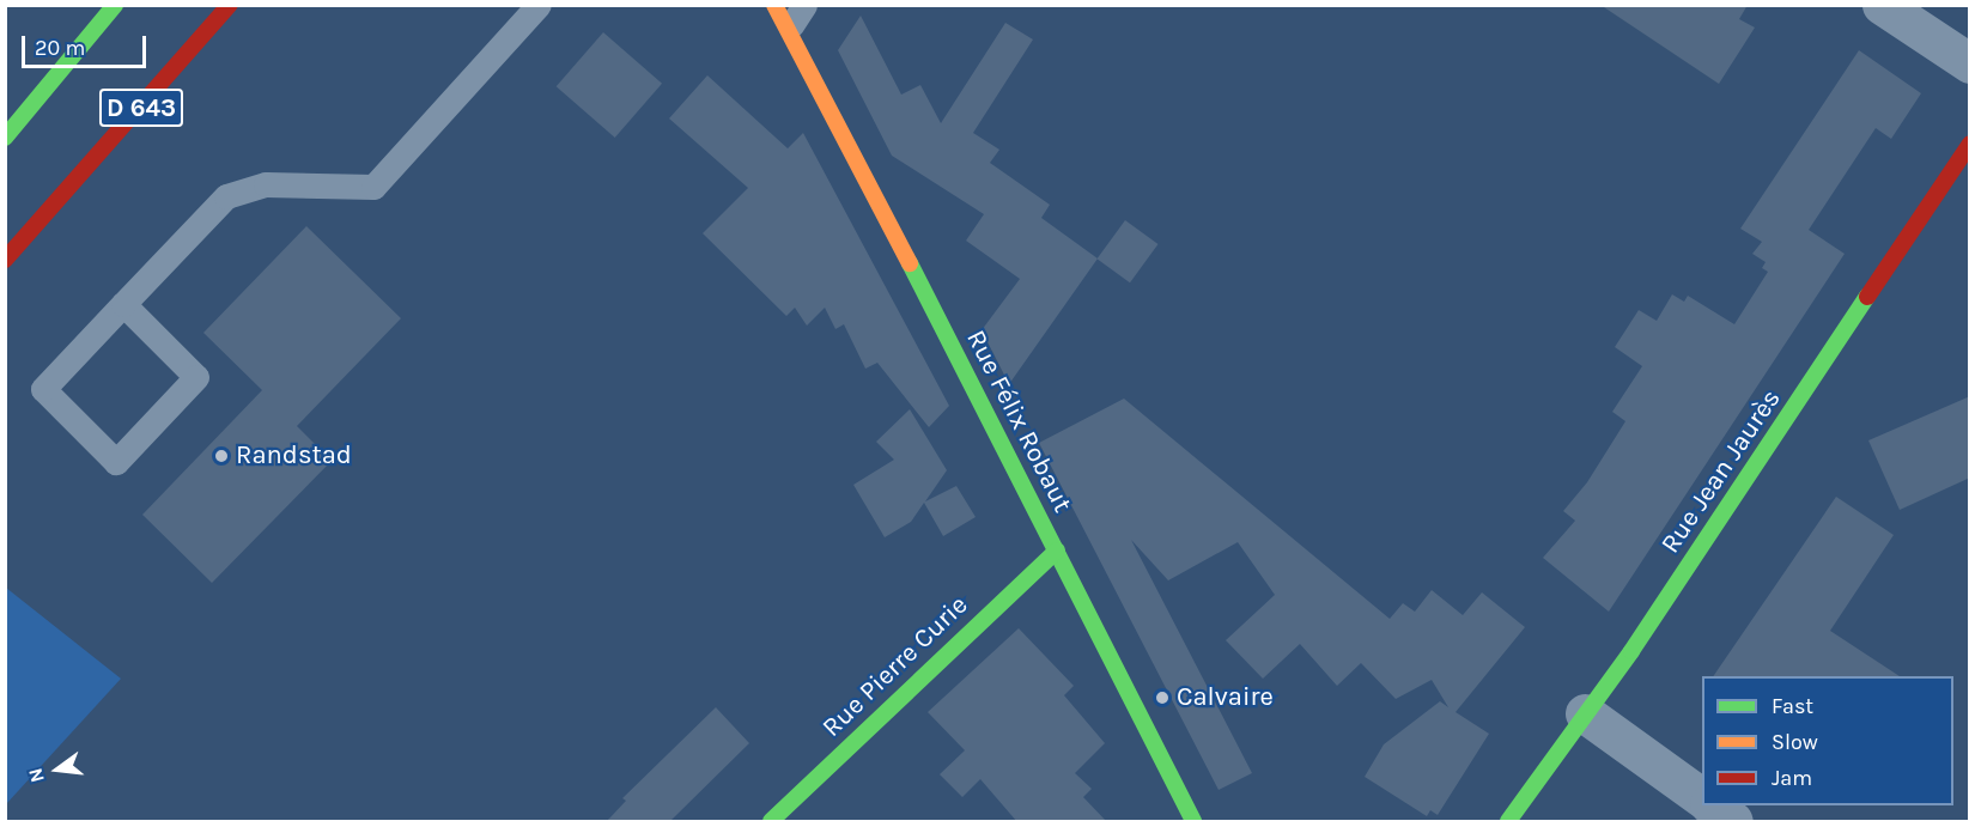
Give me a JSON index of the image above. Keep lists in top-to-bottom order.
{
  "streets": {
    "main road": [
      "D 643",
      "Rue Félix Robaut",
      "Rue Jean Jaurès",
      "Rue Pierre Curie"
    ]
  },
  "crossings": [
    ["Rue Félix Robaut", "Rue Pierre Curie"]
  ],
  "places": ["Randstad", "Calvaire"],
  "legend": ["Fast", "Slow", "Jam"],
  "scale_bar": "20 m",
  "north": "left"
}
